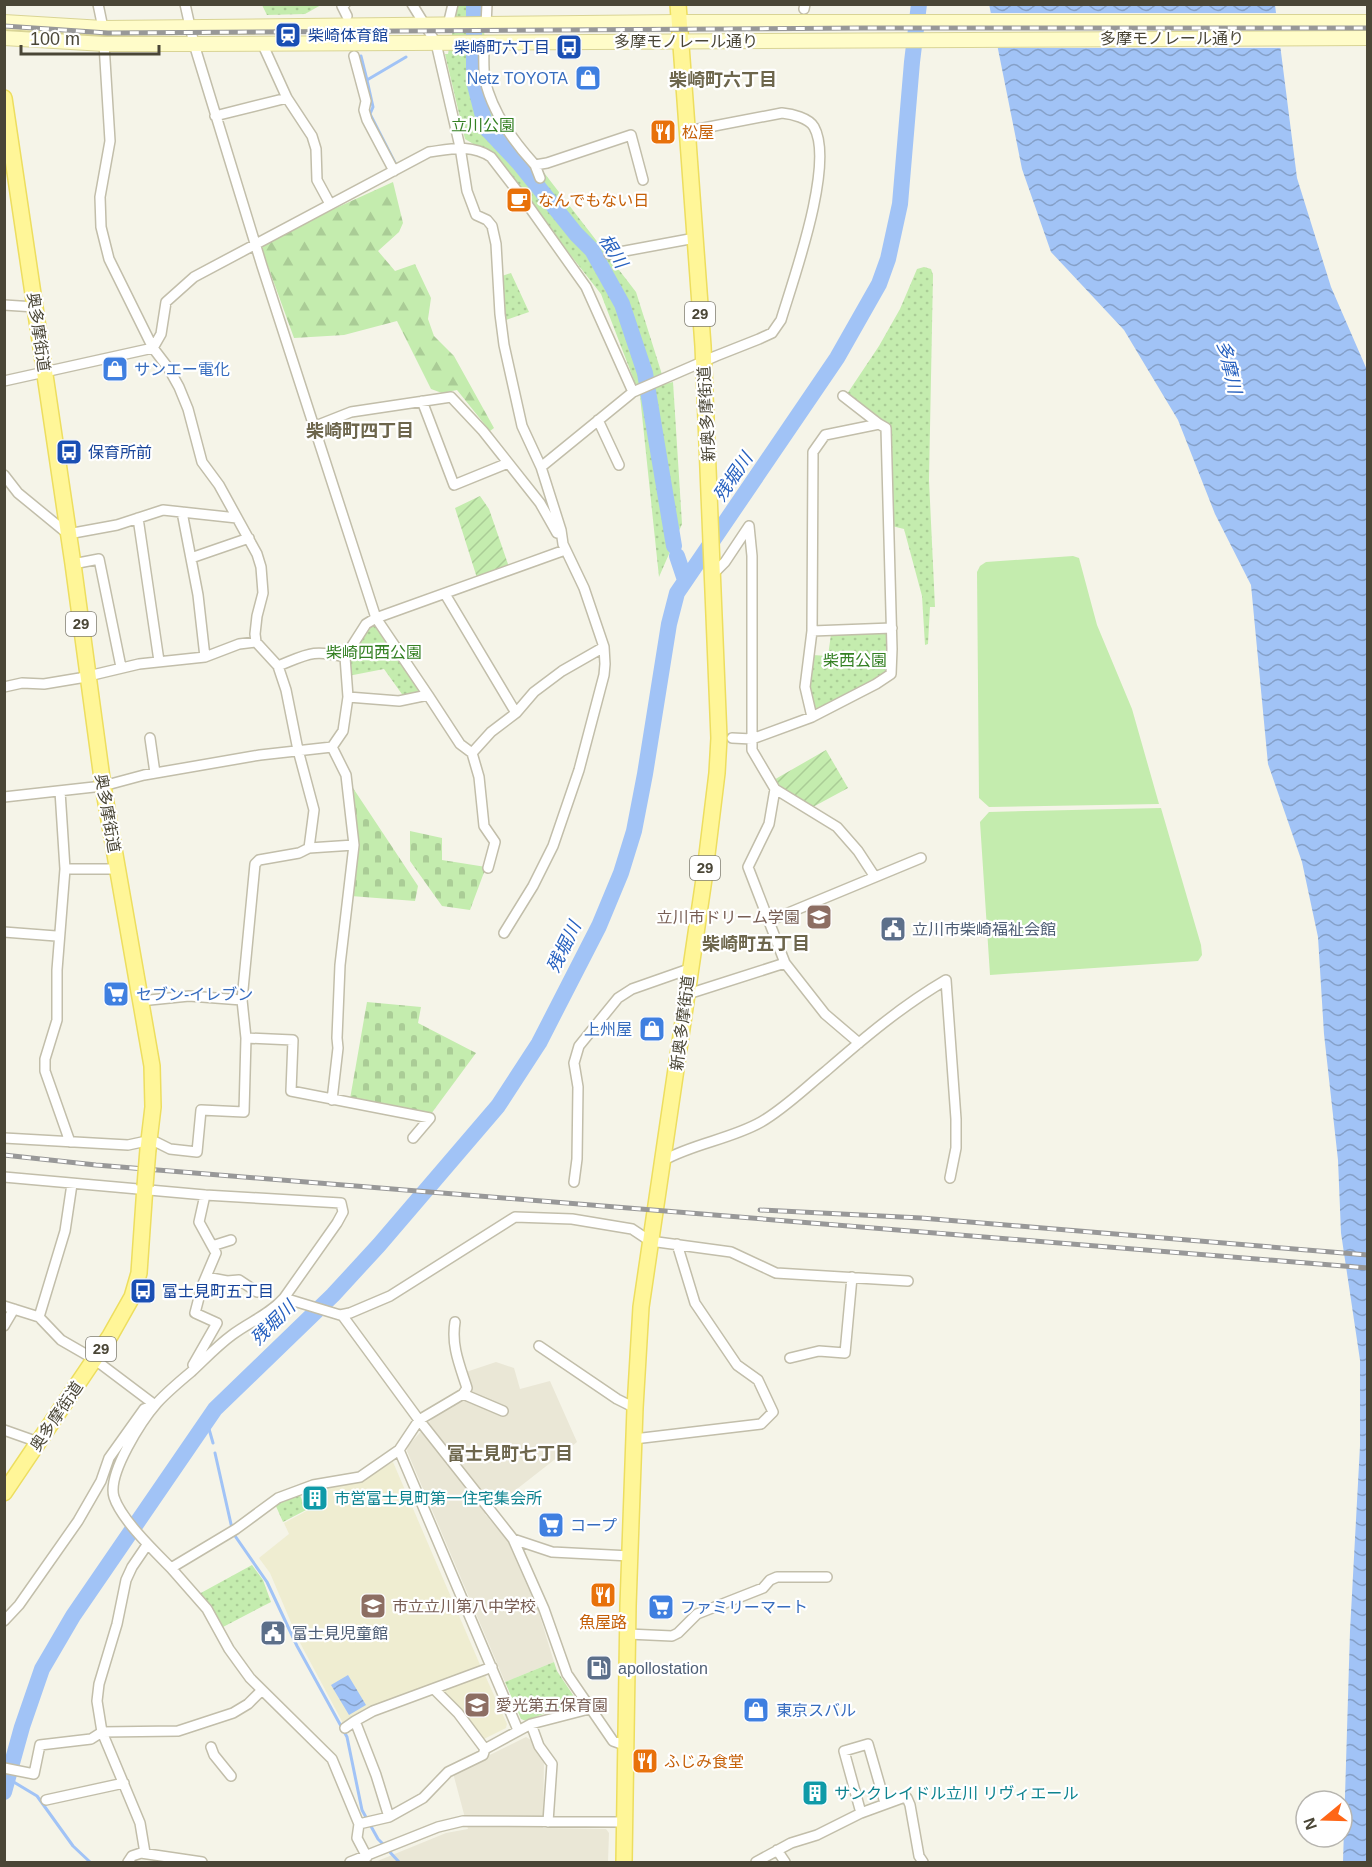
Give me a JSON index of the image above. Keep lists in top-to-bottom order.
{
  "streets": {
    "main road": [
      "多摩モノレール通り",
      "29",
      "奥多摩街道",
      "新奥多摩街道"
    ]
  },
  "crossings": [
    ["多摩モノレール通り", "新奥多摩街道"]
  ],
  "districts": [
    "柴崎町六丁目",
    "柴崎町四丁目",
    "柴崎町五丁目",
    "富士見町七丁目"
  ],
  "water": ["根川", "多摩川", "残堀川"],
  "parks": ["立川公園", "柴崎四西公園", "柴西公園"],
  "places": {
    "station": ["柴崎体育館"],
    "bus stop": ["柴崎町六丁目", "保育所前", "富士見町五丁目"],
    "shop": [
      "Netz TOYOTA",
      "サンエー電化",
      "上州屋",
      "東京スバル"
    ],
    "restaurant": ["松屋", "魚屋路", "ふじみ食堂"],
    "cafe": ["なんでもない日"],
    "school or university": ["立川市ドリーム学園", "市立立川第八中学校", "愛光第五保育園"],
    "public building": ["立川市柴崎福祉会館", "富士見児童館"],
    "supermarket": ["セブン-イレブン", "コープ", "ファミリーマート"],
    "building": ["市営富士見町第一住宅集会所", "サンクレイドル立川 リヴィエール"],
    "fuel station": ["apollostation"]
  },
  "scale_bar": "100 m",
  "north": "left"
}
